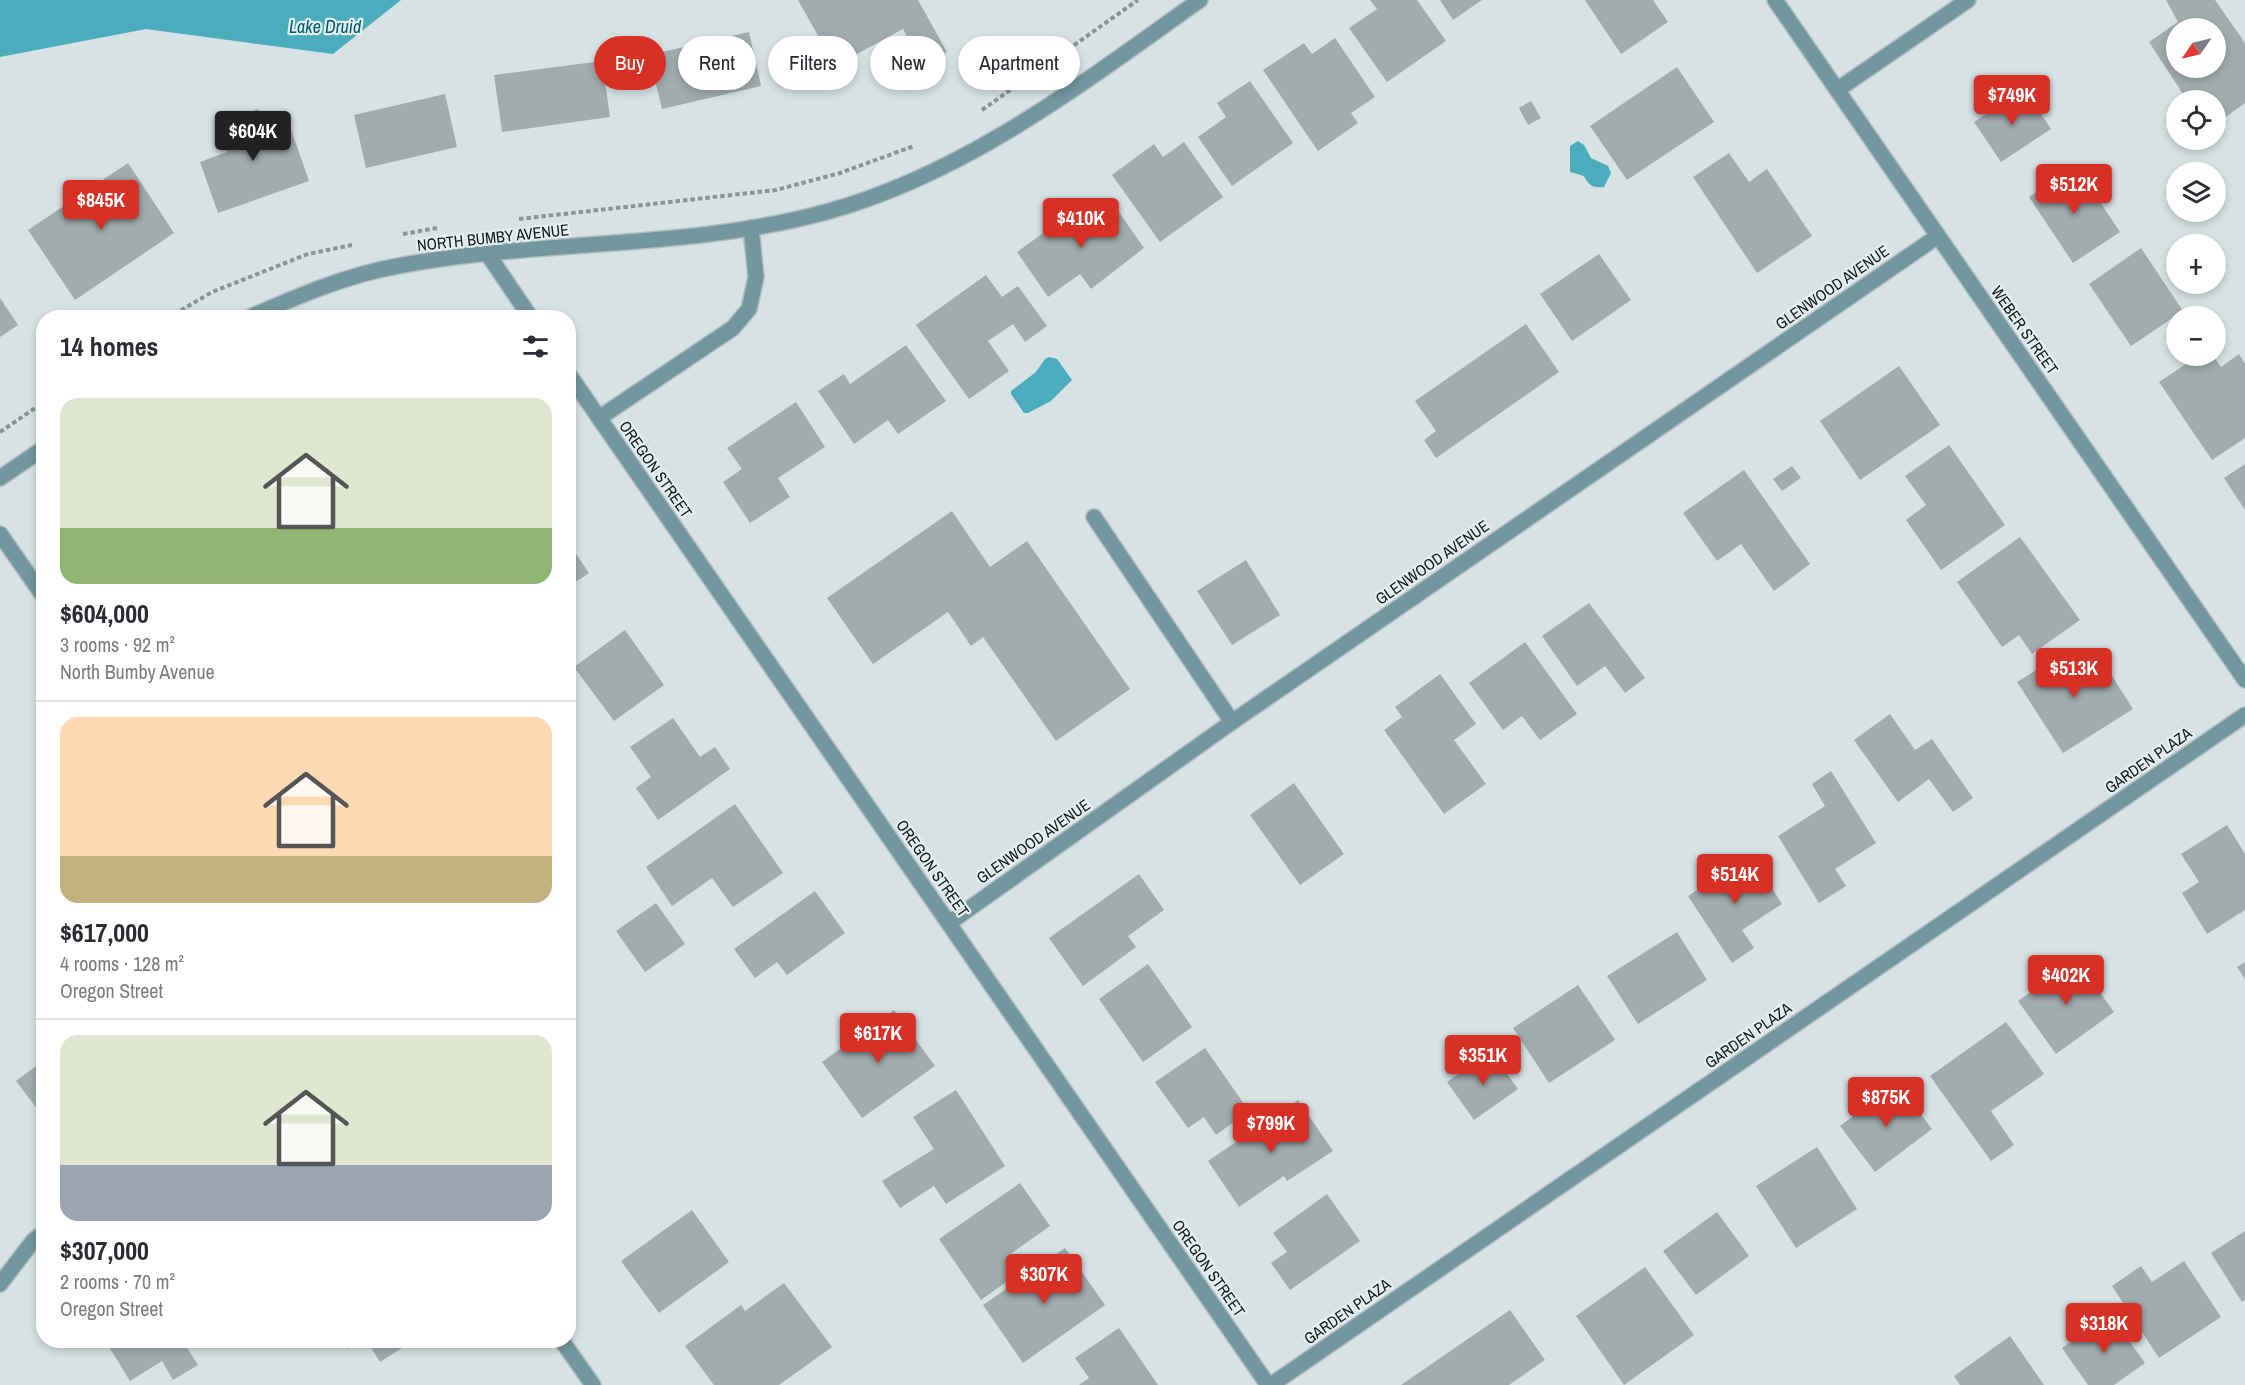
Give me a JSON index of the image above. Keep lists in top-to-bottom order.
{
  "streets": {
    "street": [
      "NORTH BUMBY AVENUE",
      "GLENWOOD AVENUE",
      "WEBER STREET",
      "OREGON STREET",
      "GARDEN PLAZA"
    ]
  },
  "crossings": [
    ["GLENWOOD AVENUE", "WEBER STREET"],
    ["GLENWOOD AVENUE", "OREGON STREET"],
    ["OREGON STREET", "GARDEN PLAZA"]
  ],
  "water": ["Lake Druid"],
  "north": "bottom left",
  "page": {
    "map_buttons": ["+", "−"],
    "chip": [
      "Buy",
      "Rent",
      "Filters",
      "New",
      "Apartment"
    ],
    "price": [
      "$749K",
      "$604K",
      "$512K",
      "$845K",
      "$410K",
      "$513K",
      "$514K",
      "$402K",
      "$617K",
      "$351K",
      "$875K",
      "$799K",
      "$307K",
      "$318K"
    ],
    "heading": "14 homes",
    "list": [
      {
        "name": "$604,000",
        "note": "3 rooms · 92 m² · North Bumby Avenue"
      },
      {
        "name": "$617,000",
        "note": "4 rooms · 128 m² · Oregon Street"
      },
      {
        "name": "$307,000",
        "note": "2 rooms · 70 m² · Oregon Street"
      }
    ]
  }
}
